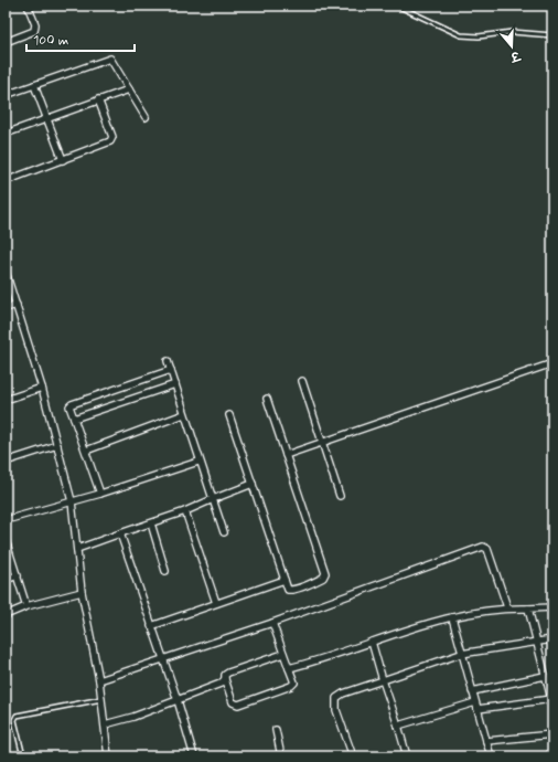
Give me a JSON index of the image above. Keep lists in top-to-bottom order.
{
  "scale_bar": "100 m",
  "north": "bottom"
}
